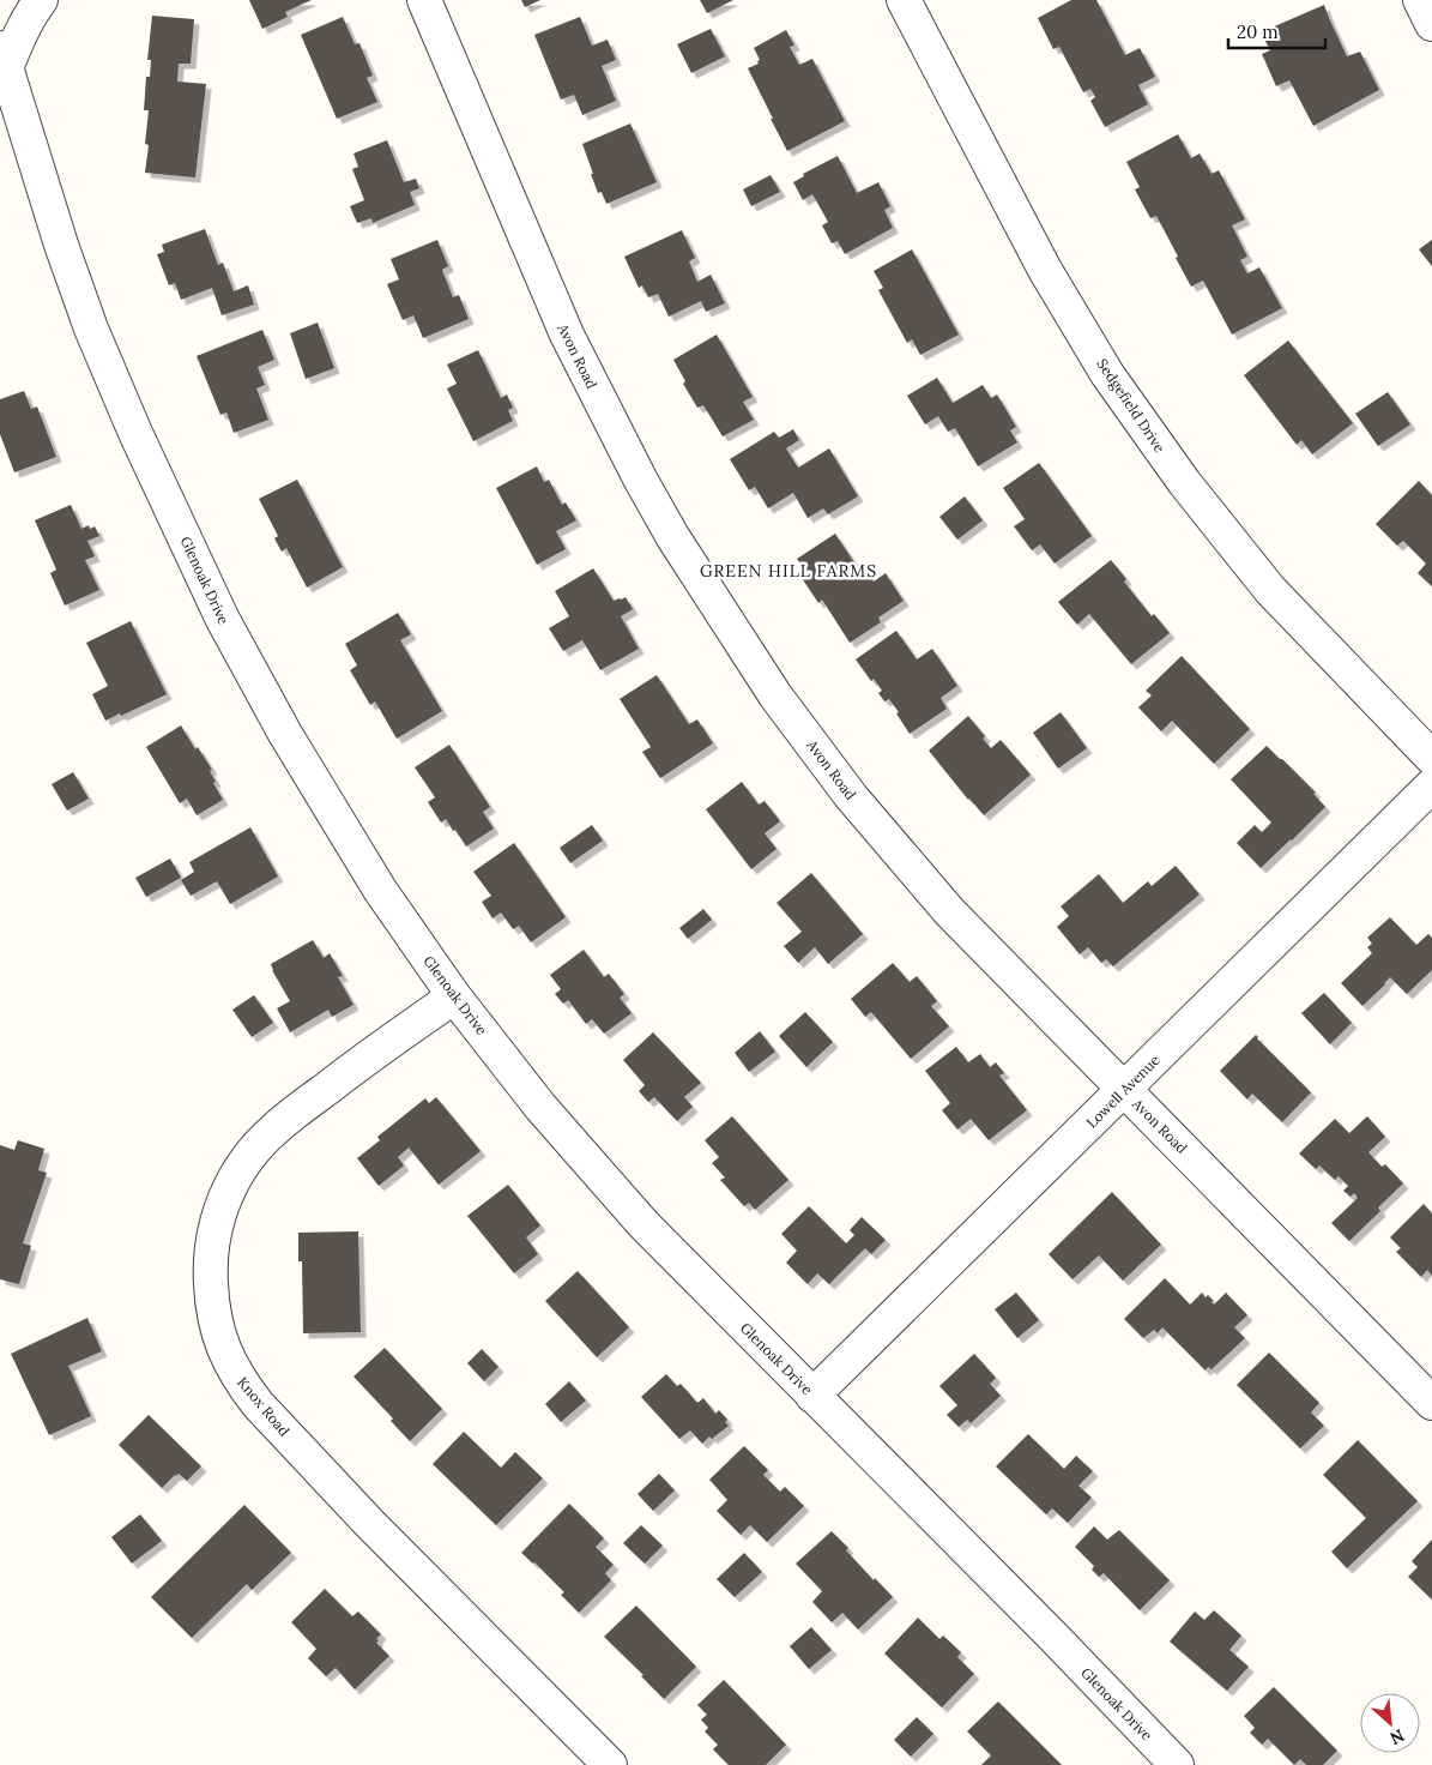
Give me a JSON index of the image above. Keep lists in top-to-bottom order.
{
  "streets": {
    "street": [
      "Avon Road",
      "Sedgefield Drive",
      "Glenoak Drive",
      "Lowell Avenue",
      "Knox Road"
    ]
  },
  "crossings": [
    ["Avon Road", "Lowell Avenue"],
    ["Glenoak Drive", "Lowell Avenue"],
    ["Glenoak Drive", "Knox Road"]
  ],
  "districts": ["GREEN HILL FARMS"],
  "scale_bar": "20 m",
  "north": "bottom right"
}
